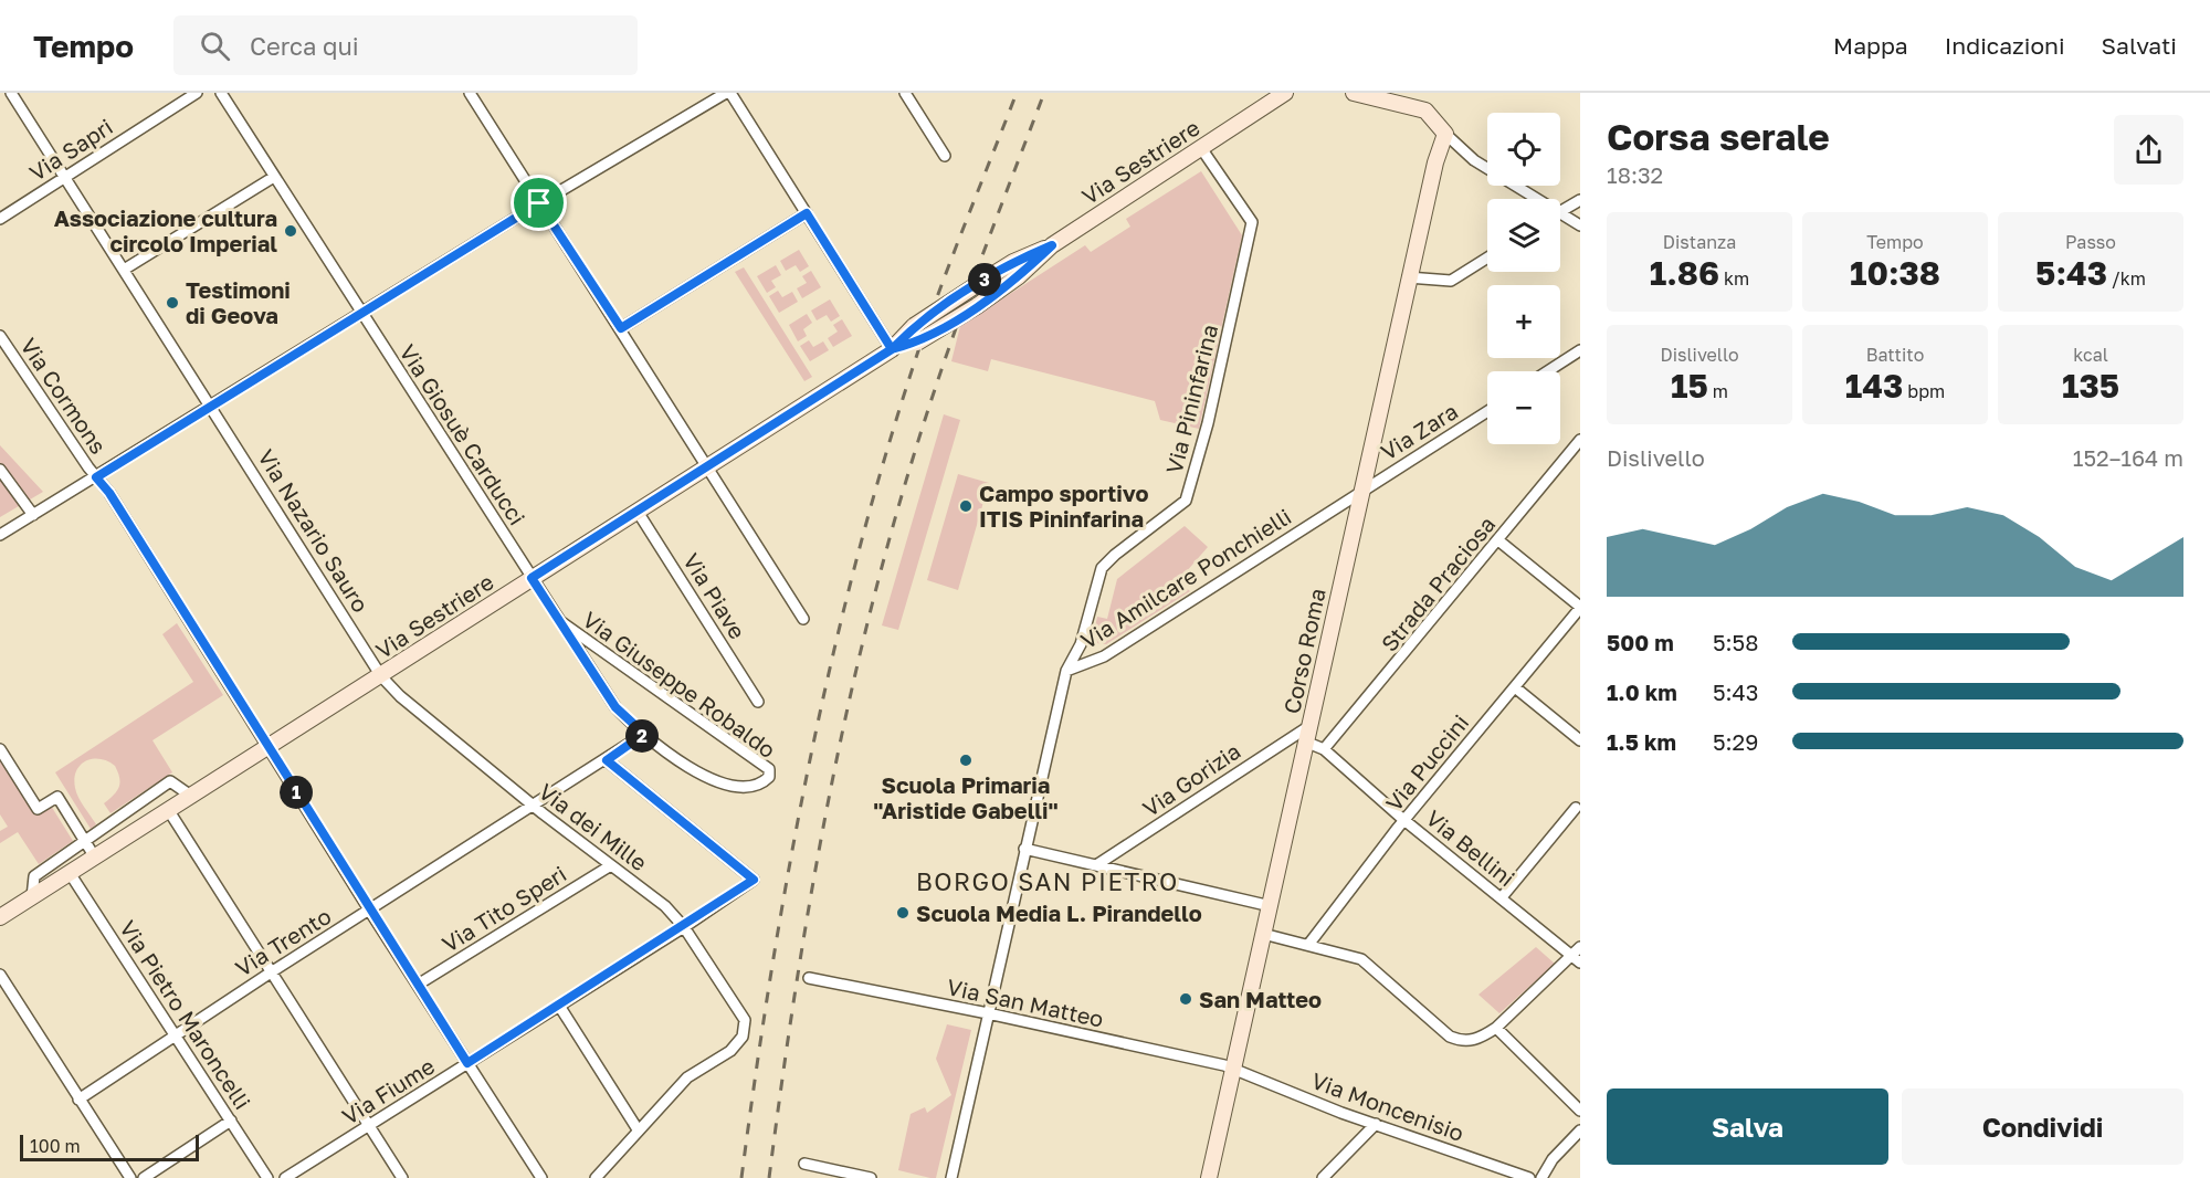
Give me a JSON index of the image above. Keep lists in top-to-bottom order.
{
  "streets": {
    "main road": ["Via Sestriere", "Corso Roma"],
    "street": [
      "Via Sapri",
      "Via Cormons",
      "Via Pininfarina",
      "Via Zara",
      "Via Giosuè Carducci",
      "Via Nazario Sauro",
      "Via Amilcare Ponchielli",
      "Strada Praciosa",
      "Via Piave",
      "Via Giuseppe Robaldo",
      "Via Puccini",
      "Via Gorizia",
      "Via dei Mille",
      "Via Bellini",
      "Via Tito Speri",
      "Via Trento",
      "Via San Matteo",
      "Via Pietro Maroncelli",
      "Via Fiume",
      "Via Moncenisio"
    ]
  },
  "crossings": [
    ["Via Sapri", "Via Nazario Sauro"],
    ["Via Sestriere", "Via Cormons"],
    ["Via Sestriere", "Via Pininfarina"],
    ["Via Sestriere", "Via Giosuè Carducci"],
    ["Via Sestriere", "Via Nazario Sauro"],
    ["Via Sestriere", "Via Piave"],
    ["Via Sestriere", "Via Giuseppe Robaldo"],
    ["Via Sestriere", "Via dei Mille"],
    ["Via Sestriere", "Via Pietro Maroncelli"],
    ["Via Cormons", "Via Tito Speri"],
    ["Via Cormons", "Via Trento"],
    ["Via Cormons", "Via Fiume"],
    ["Via Pininfarina", "Via Amilcare Ponchielli"],
    ["Via Zara", "Via Amilcare Ponchielli"],
    ["Via Zara", "Corso Roma"],
    ["Via Giosuè Carducci", "Via Giuseppe Robaldo"],
    ["Via Nazario Sauro", "Via dei Mille"],
    ["Via Amilcare Ponchielli", "Corso Roma"],
    ["Via Amilcare Ponchielli", "Via San Matteo"],
    ["Strada Praciosa", "Via Bellini"],
    ["Corso Roma", "Via Gorizia"],
    ["Corso Roma", "Via Bellini"],
    ["Corso Roma", "Via San Matteo"],
    ["Corso Roma", "Via Moncenisio"],
    ["Via Giuseppe Robaldo", "Via Trento"],
    ["Via Puccini", "Via Bellini"],
    ["Via Gorizia", "Via Bellini"],
    ["Via dei Mille", "Via Tito Speri"],
    ["Via dei Mille", "Via Trento"],
    ["Via dei Mille", "Via Fiume"],
    ["Via Trento", "Via Pietro Maroncelli"],
    ["Via Trento", "Via Fiume"],
    ["Via San Matteo", "Via Moncenisio"]
  ],
  "districts": ["BORGO SAN PIETRO"],
  "places": [
    "Associazione cultura circolo Imperial",
    "Testimoni di Geova",
    "Campo sportivo ITIS Pininfarina",
    "Scuola Primaria \"Aristide Gabelli\"",
    "Scuola Media L. Pirandello",
    "San Matteo"
  ],
  "scale_bar": "100 m",
  "page": {
    "header": "Tempo",
    "search": "Cerca qui",
    "nav": ["Mappa", "Indicazioni", "Salvati"],
    "heading": ["Corsa serale", "18:32"],
    "map_buttons": ["+", "−"],
    "stats": [
      ["Distanza", "1.86 km"],
      ["Tempo", "10:38"],
      ["Passo", "5:43 /km"],
      ["Dislivello", "15 m"],
      ["Battito", "143 bpm"],
      ["kcal", "135"]
    ],
    "pins": ["3", "2", "1"],
    "chart": ["Dislivello", "152–164 m"],
    "list": [
      {
        "name": "500 m",
        "note": "5:58"
      },
      {
        "name": "1.0 km",
        "note": "5:43"
      },
      {
        "name": "1.5 km",
        "note": "5:29"
      }
    ],
    "buttons": ["Salva", "Condividi"],
    "scale": "100 m"
  }
}
